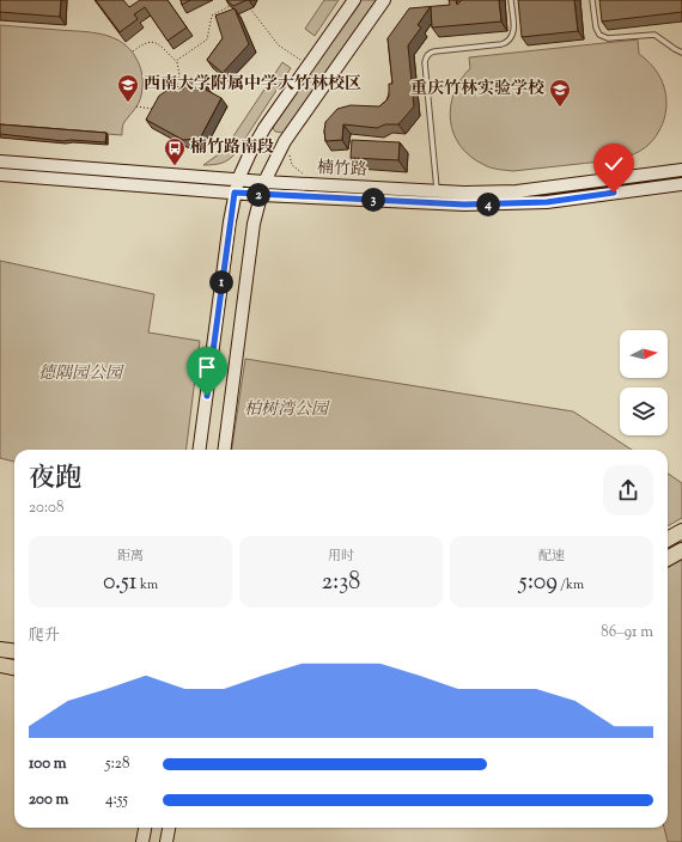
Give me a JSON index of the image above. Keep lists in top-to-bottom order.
{
  "streets": {
    "main road": ["楠竹路"]
  },
  "parks": ["德隅园公园", "柏树湾公园"],
  "places": {
    "school or university": ["西南大学附属中学大竹林校区", "重庆竹林实验学校"],
    "bus stop": ["楠竹路南段"]
  },
  "north": "right",
  "page": {
    "pins": [
      "2",
      "3",
      "4",
      "1"
    ],
    "heading": ["夜跑", "20:08"],
    "stats": [
      ["距离", "0.51 km"],
      ["用时", "2:38"],
      ["配速", "5:09 /km"]
    ],
    "chart": ["爬升", "86–91 m"],
    "list": [
      {
        "name": "100 m",
        "note": "5:28"
      },
      {
        "name": "200 m",
        "note": "4:55"
      }
    ]
  }
}
